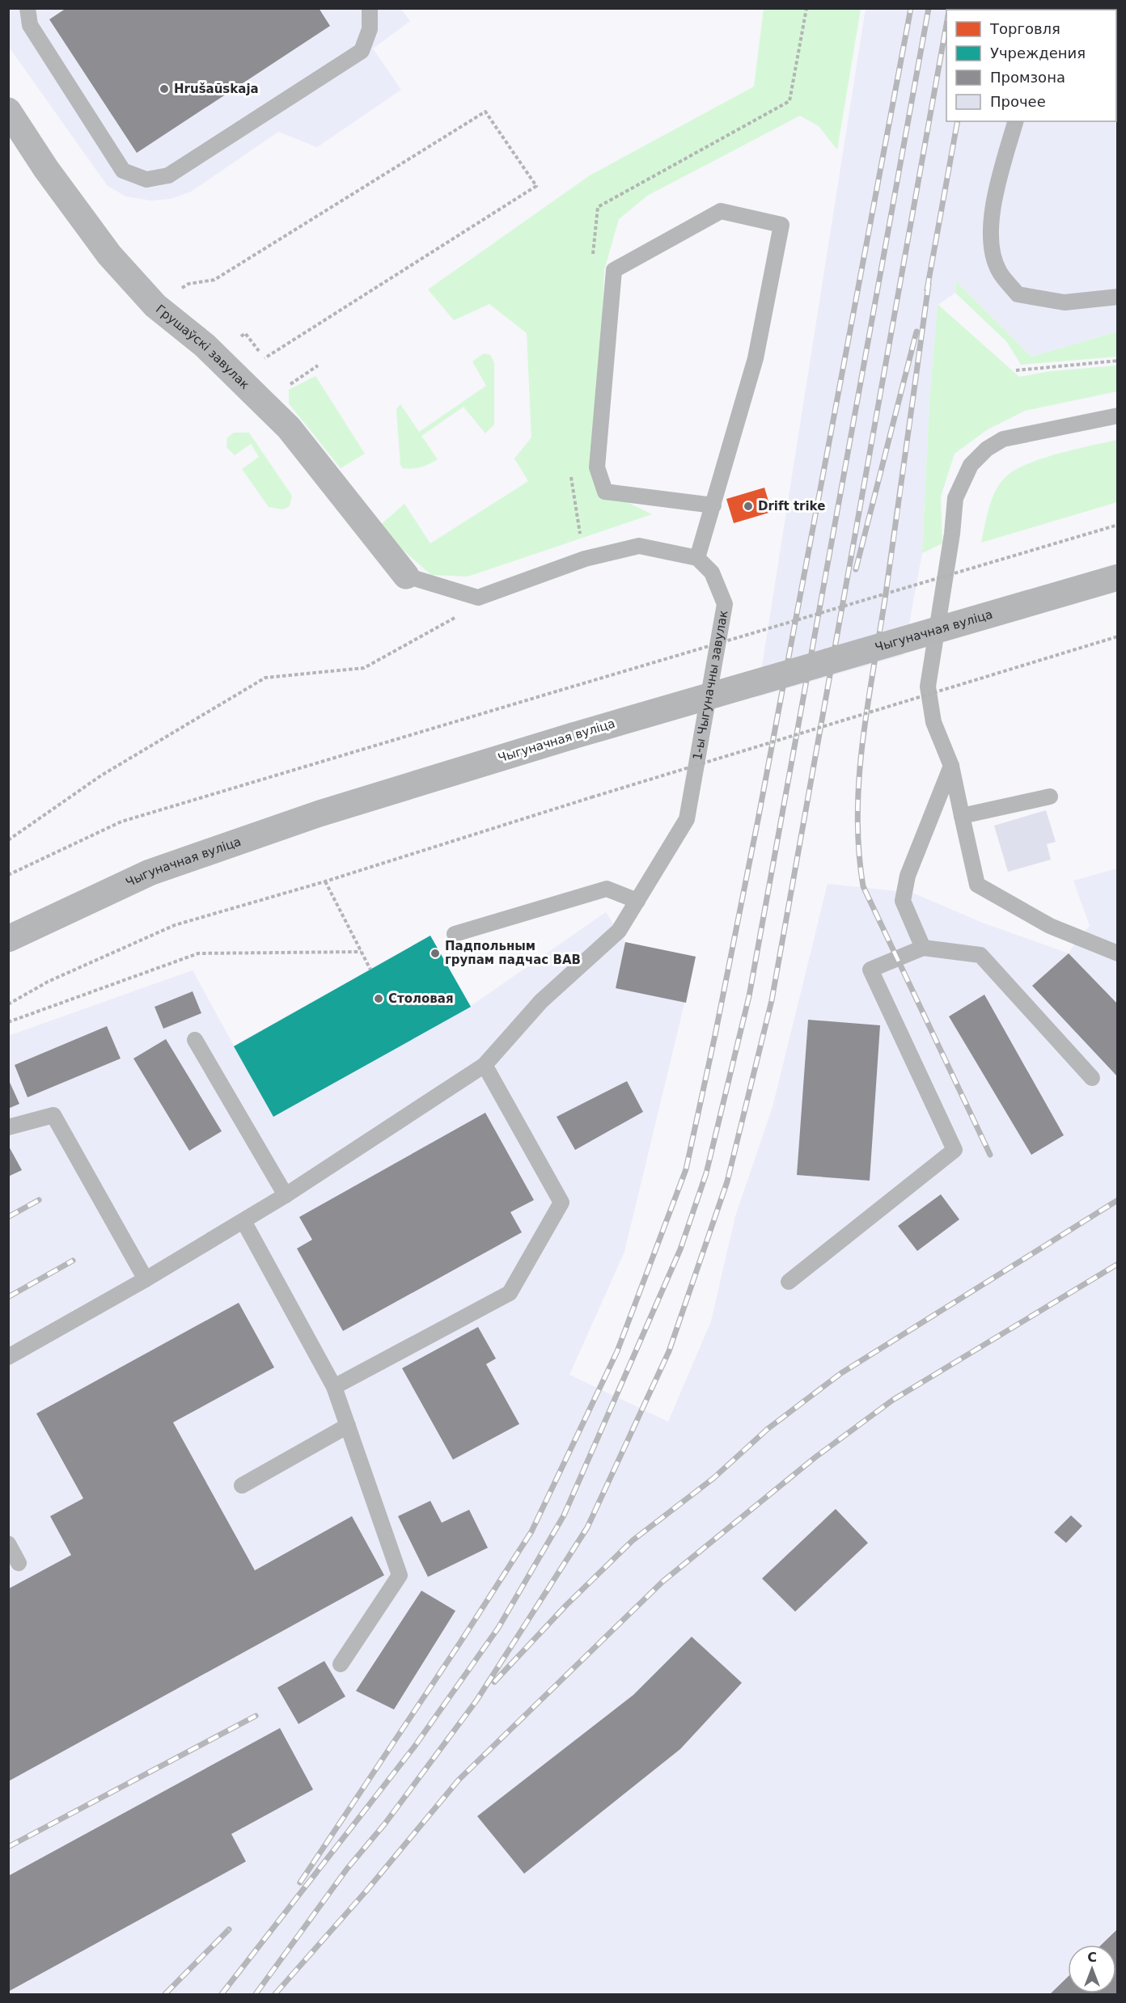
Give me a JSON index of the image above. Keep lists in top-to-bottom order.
{
  "streets": {
    "main road": ["Чыгуначная вуліца"],
    "street": ["Грушаўскі завулак"],
    "lane": ["1-ы Чыгуначны завулак"]
  },
  "places": [
    "Hrušaŭskaja",
    "Drift trike",
    "Падпольным групам падчас ВАВ",
    "Столовая"
  ],
  "legend": [
    "Торговля",
    "Учреждения",
    "Промзона",
    "Прочее"
  ],
  "north": "top"
}
